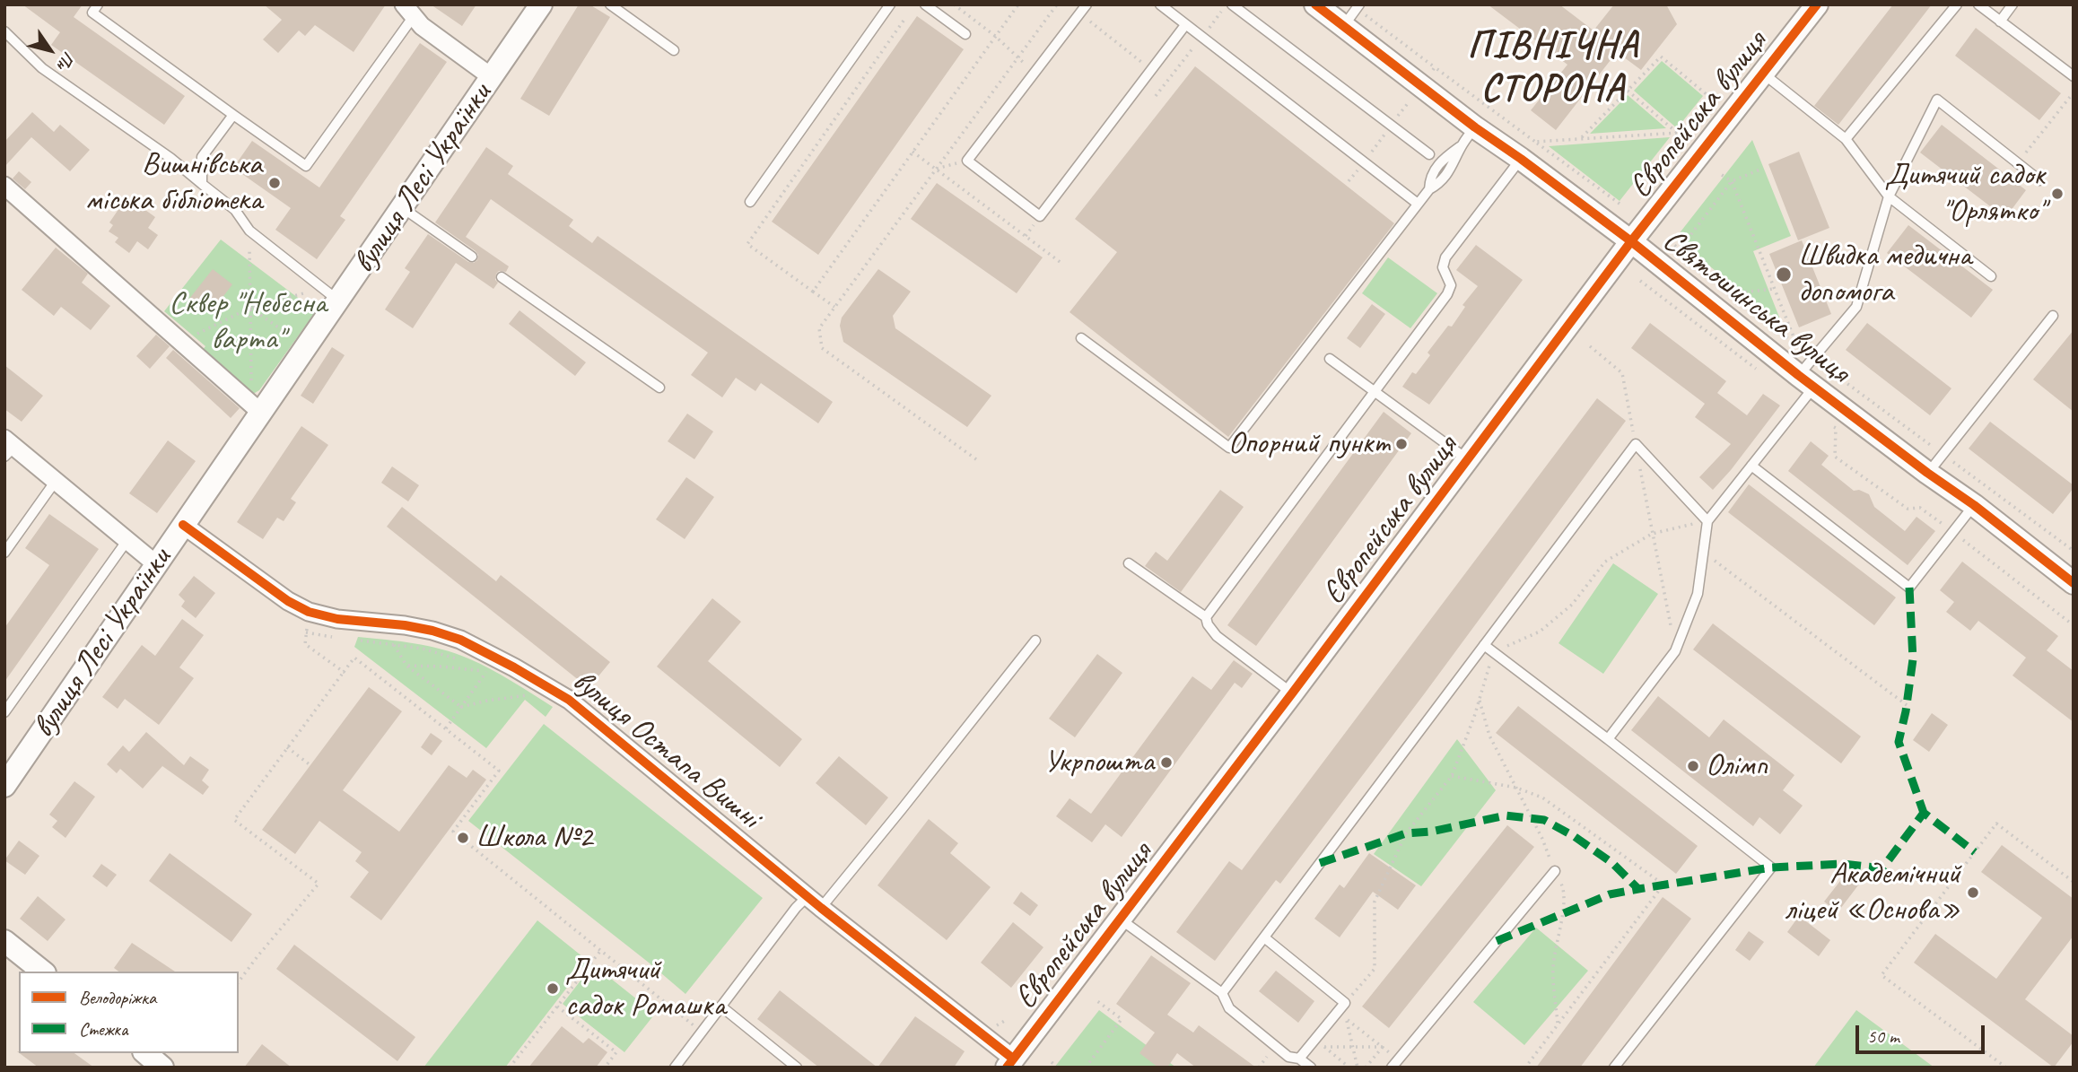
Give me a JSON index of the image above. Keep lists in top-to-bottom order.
{
  "streets": {
    "street": [
      "Європейська вулиця",
      "вулиця Лесі Українки",
      "Святошинська вулиця",
      "вулиця Остапа Вишні"
    ]
  },
  "crossings": [
    ["Європейська вулиця", "Святошинська вулиця"],
    ["Європейська вулиця", "вулиця Остапа Вишні"],
    ["вулиця Лесі Українки", "вулиця Остапа Вишні"]
  ],
  "districts": ["ПІВНІЧНА СТОРОНА"],
  "parks": ["Сквер \"Небесна варта\""],
  "places": [
    "Вишнівська міська бібліотека",
    "Дитячий садок \"Орлятко\"",
    "Швидка медична допомога",
    "Опорний пункт",
    "Укрпошта",
    "Олімп",
    "Школа №2",
    "Академічний ліцей «Основа»",
    "Дитячий садок Ромашка"
  ],
  "legend": ["Велодоріжка", "Стежка"],
  "scale_bar": "50 m",
  "north": "bottom right"
}
